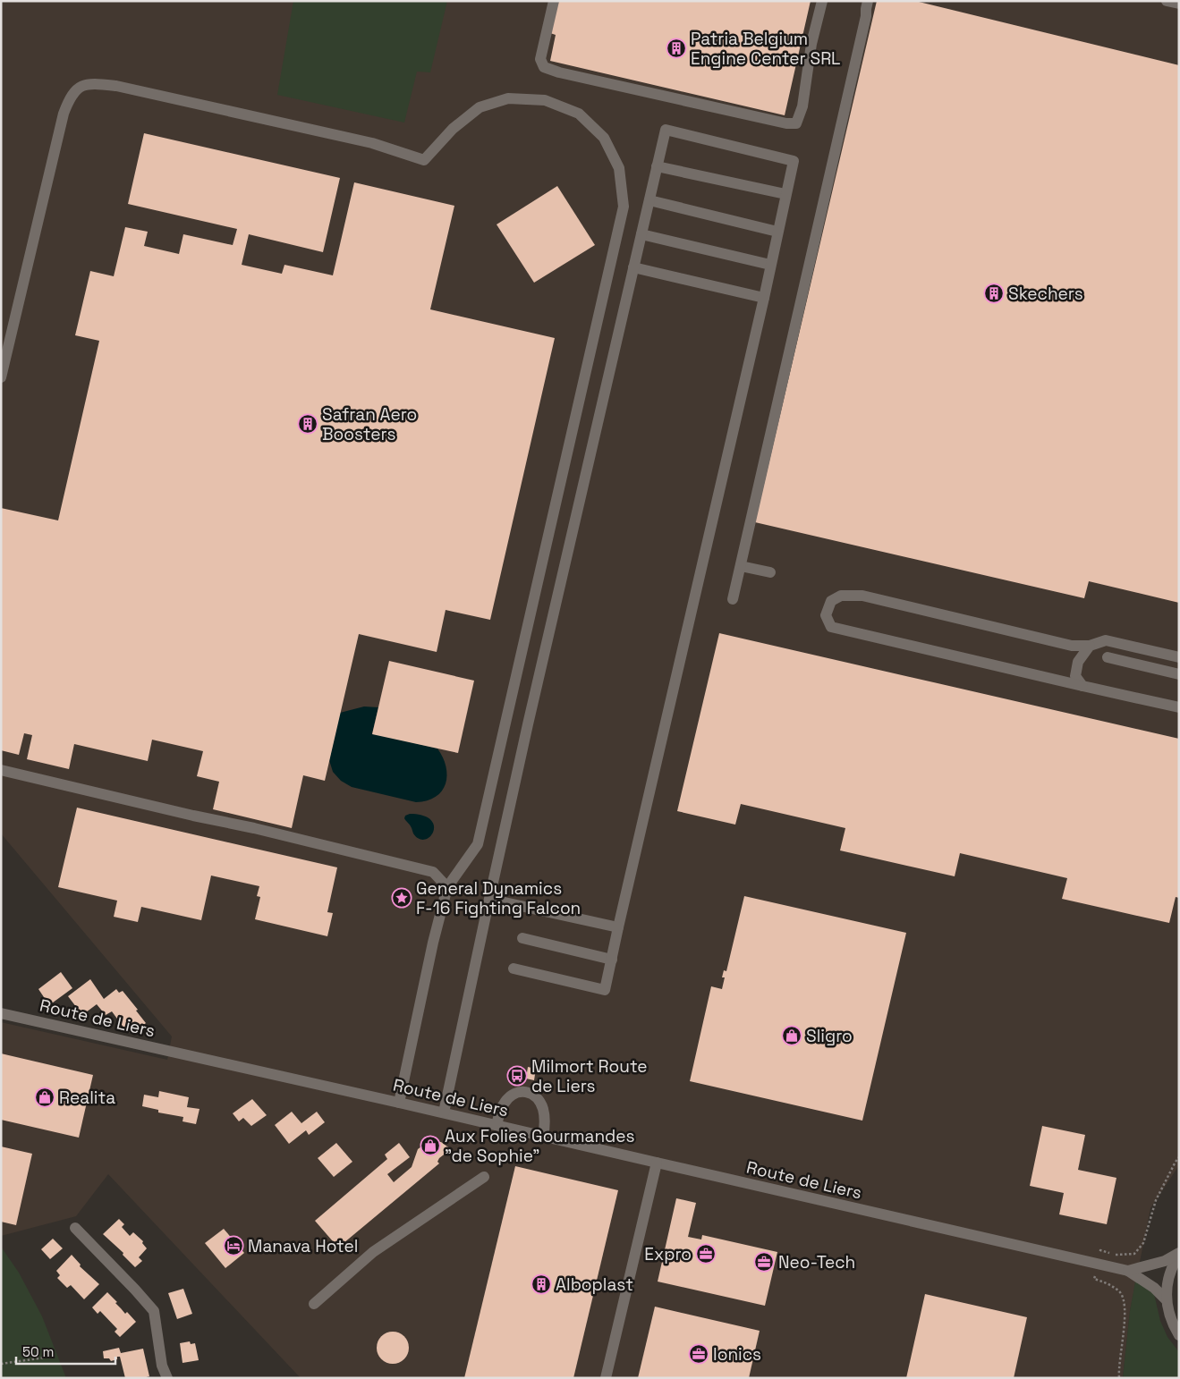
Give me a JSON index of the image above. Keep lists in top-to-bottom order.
{
  "streets": {
    "street": ["Route de Liers"]
  },
  "places": {
    "building": [
      "Patria Belgium Engine Center SRL",
      "Skechers",
      "Safran Aero Boosters",
      "Alboplast"
    ],
    "place": ["General Dynamics F-16 Fighting Falcon"],
    "shop": ["Sligro", "Realita", "Aux Folies Gourmandes \"de Sophie\""],
    "bus stop": ["Milmort Route de Liers"],
    "hotel": ["Manava Hotel"],
    "office": ["Expro", "Neo-Tech", "Ionics"]
  },
  "scale_bar": "50 m"
}
